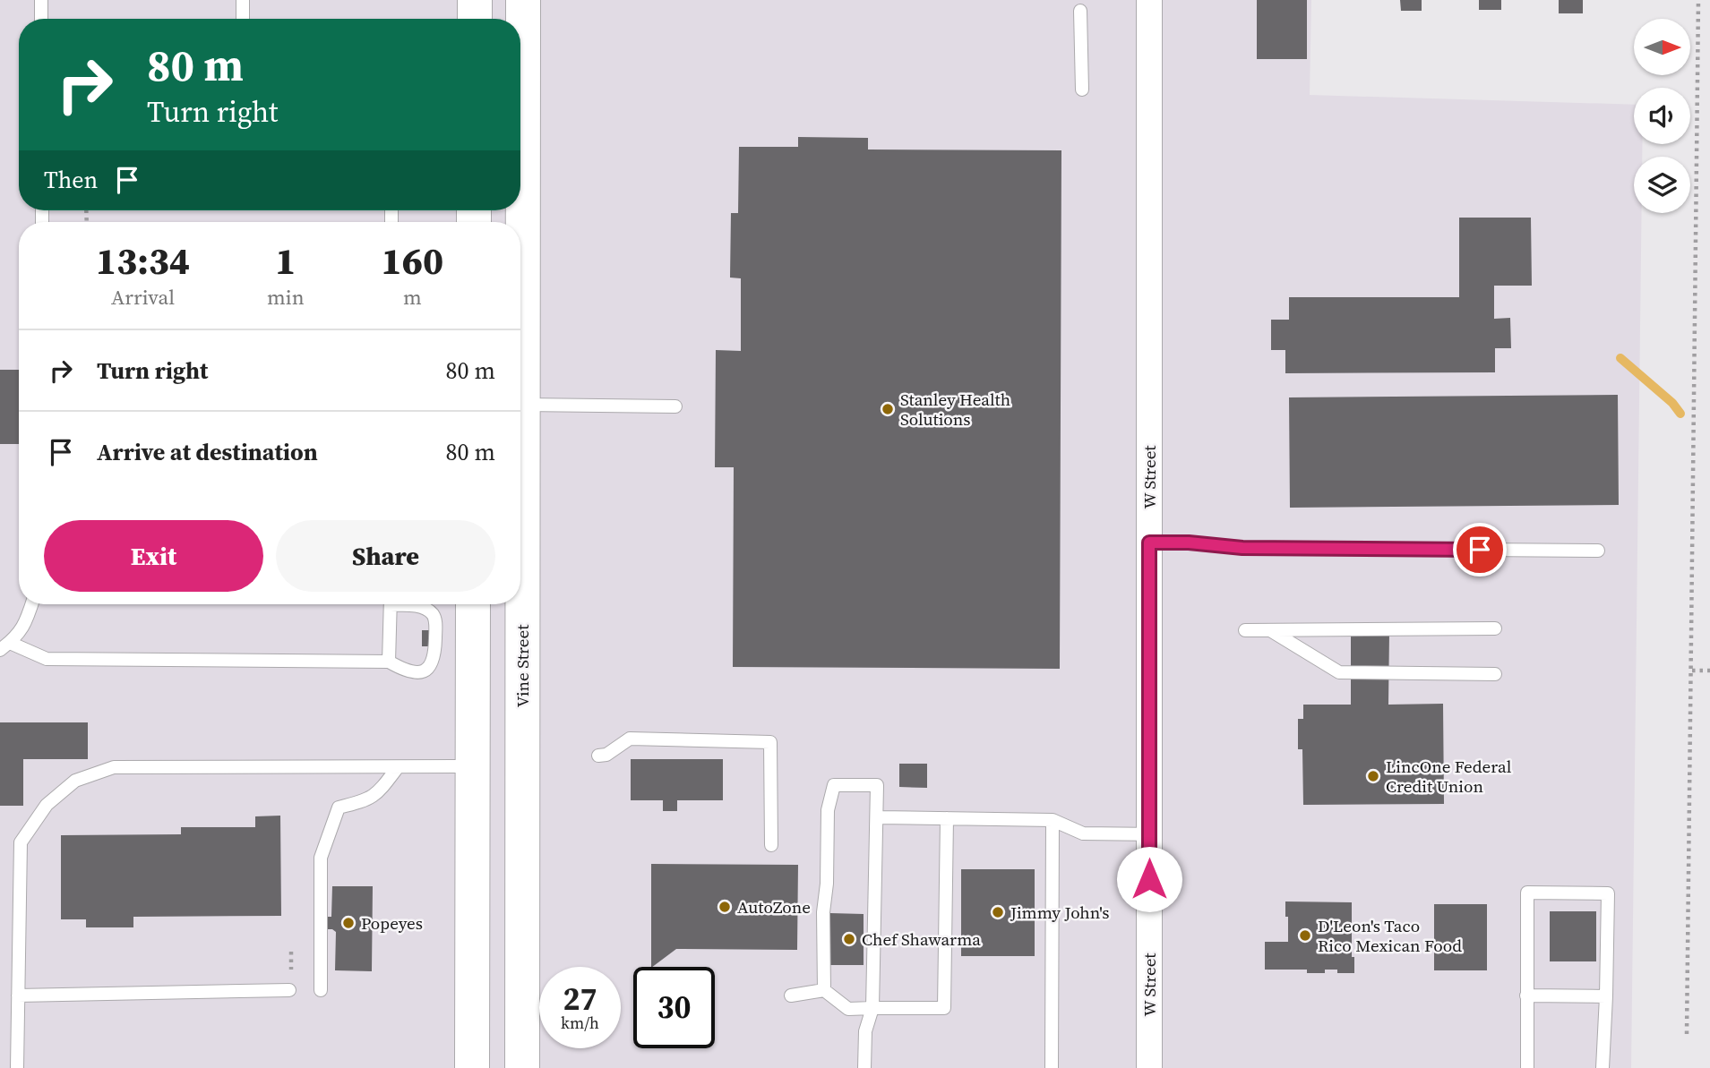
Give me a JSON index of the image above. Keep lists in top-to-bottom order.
{
  "streets": {
    "main road": ["Vine Street"],
    "street": ["W Street"]
  },
  "places": [
    "Stanley Health Solutions",
    "LincOne Federal Credit Union",
    "AutoZone",
    "Jimmy John's",
    "Popeyes",
    "D'Leon's Taco Rico Mexican Food",
    "Chef Shawarma"
  ],
  "north": "right",
  "page": {
    "turn": ["80 m", "Turn right"],
    "then": "Then",
    "eta": [
      "13:34",
      "Arrival",
      "1",
      "min",
      "160",
      "m"
    ],
    "list": [
      {
        "name": "Turn right",
        "value": "80 m"
      },
      {
        "name": "Arrive at destination",
        "value": "80 m"
      }
    ],
    "buttons": ["Exit", "Share"],
    "speed": "27 km/h",
    "limit": "30"
  }
}
